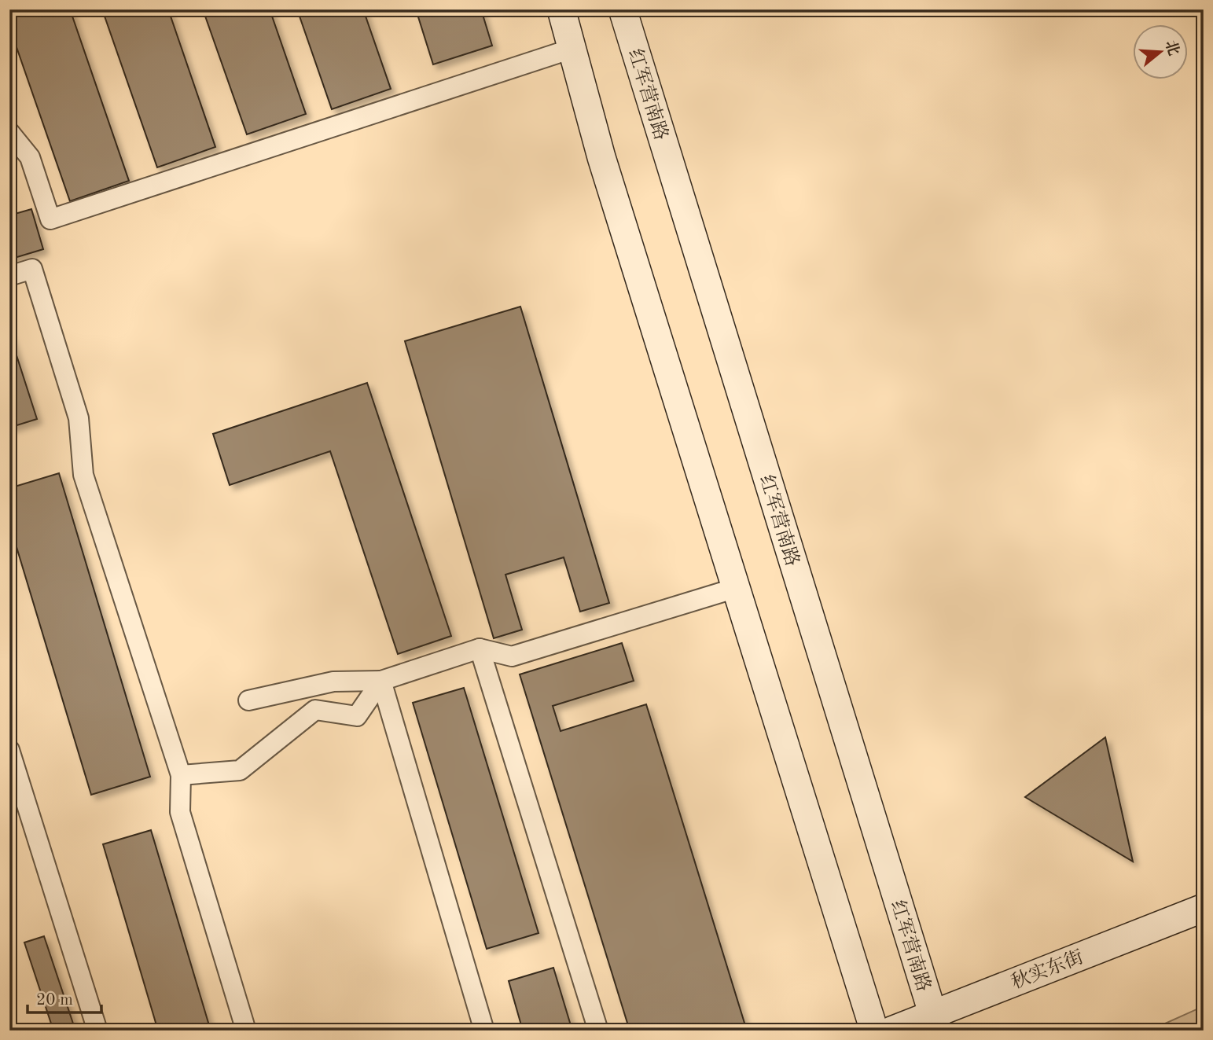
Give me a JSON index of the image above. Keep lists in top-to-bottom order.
{
  "streets": {
    "main road": ["红军营南路", "秋实东街"]
  },
  "crossings": [
    ["红军营南路", "秋实东街"]
  ],
  "scale_bar": "20 m",
  "north": "right"
}
